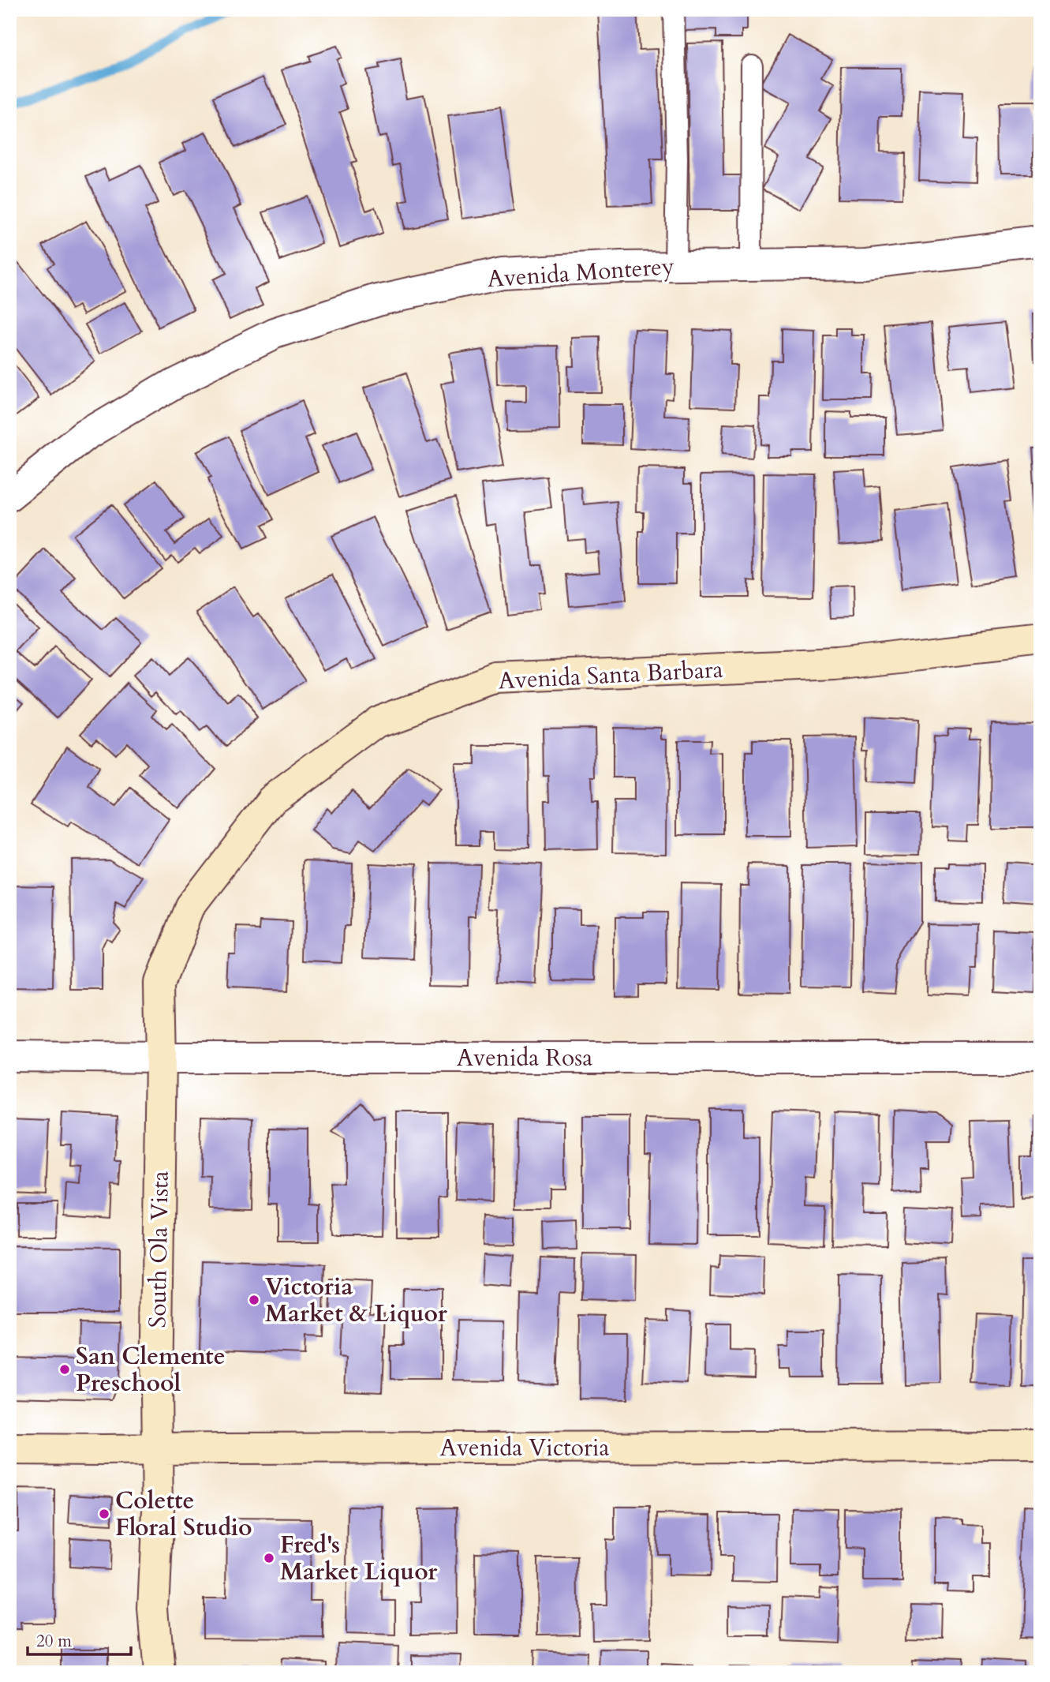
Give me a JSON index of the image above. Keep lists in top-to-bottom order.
{
  "streets": {
    "street": [
      "Avenida Monterey",
      "Avenida Santa Barbara",
      "Avenida Rosa",
      "South Ola Vista",
      "Avenida Victoria"
    ]
  },
  "crossings": [
    ["Avenida Santa Barbara", "Avenida Rosa"],
    ["Avenida Santa Barbara", "South Ola Vista"],
    ["Avenida Rosa", "South Ola Vista"],
    ["South Ola Vista", "Avenida Victoria"]
  ],
  "places": [
    "Victoria Market & Liquor",
    "San Clemente Preschool",
    "Colette Floral Studio",
    "Fred's Market Liquor"
  ],
  "scale_bar": "20 m"
}
